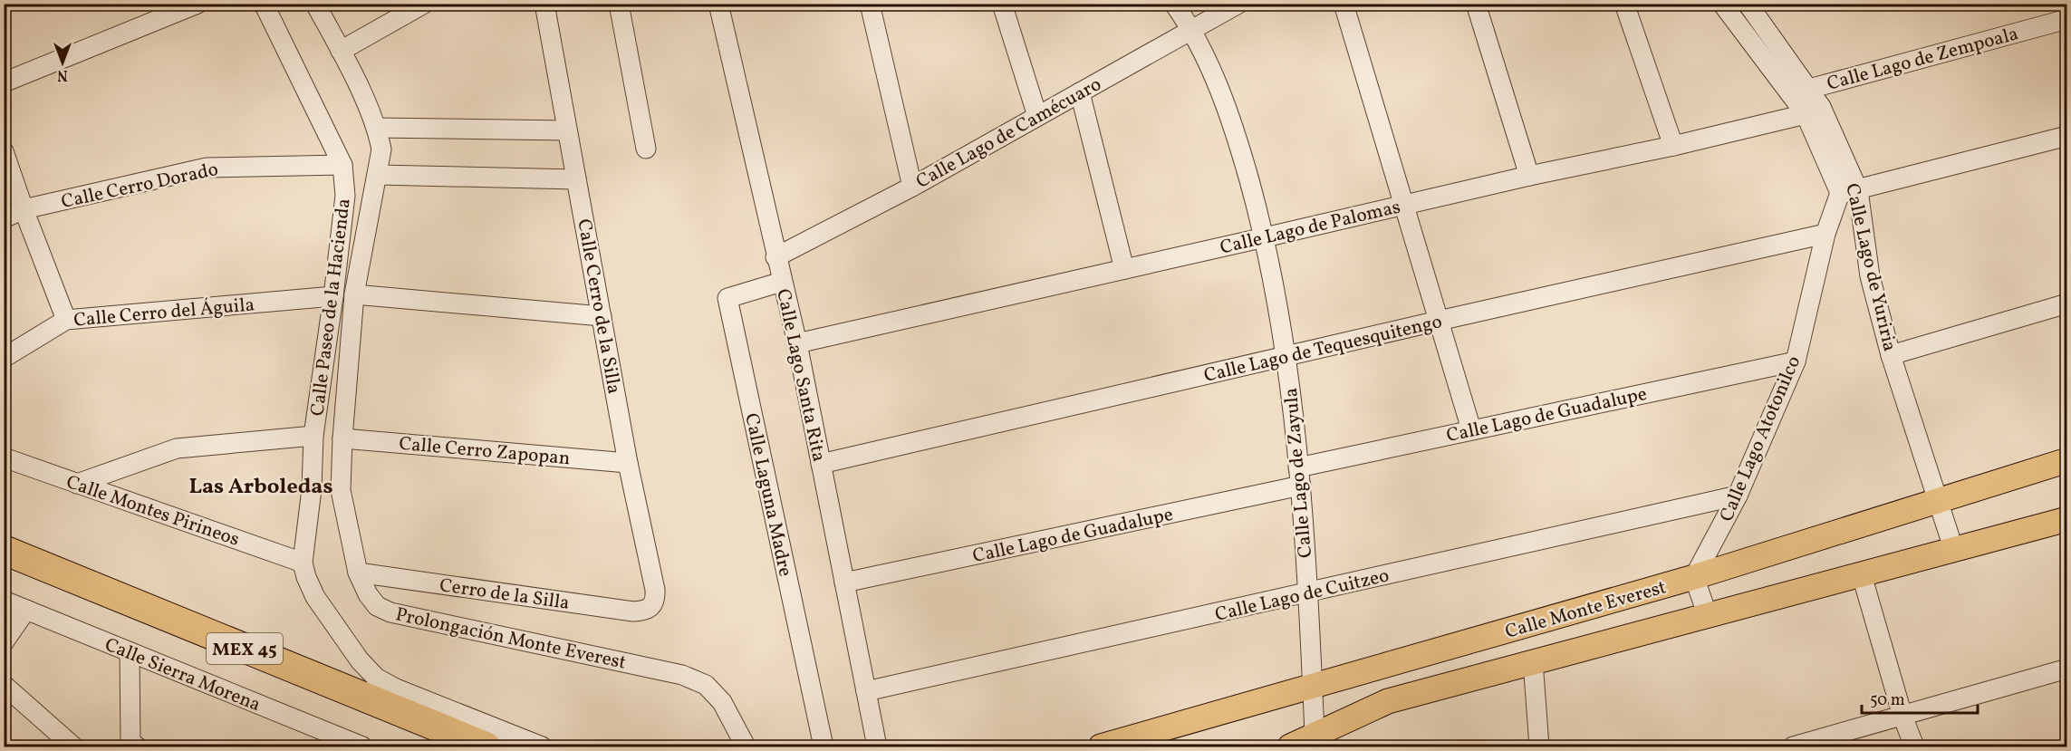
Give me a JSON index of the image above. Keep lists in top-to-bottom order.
{
  "streets": {
    "highway": ["MEX 45"],
    "main road": ["Calle Monte Everest"],
    "street": [
      "Calle Lago de Zempoala",
      "Calle Lago de Camécuaro",
      "Calle Cerro Dorado",
      "Calle Lago de Palomas",
      "Calle Lago de Yuriria",
      "Calle Cerro de la Silla",
      "Calle Paseo de la Hacienda",
      "Calle Cerro del Águila",
      "Calle Lago de Tequesquitengo",
      "Calle Lago Santa Rita",
      "Calle Lago de Guadalupe",
      "Calle Lago Atotonilco",
      "Calle Cerro Zapopan",
      "Calle Lago de Zayula",
      "Calle Laguna Madre",
      "Calle Montes Pirineos",
      "Cerro de la Silla",
      "Calle Lago de Cuitzeo",
      "Prolongación Monte Everest",
      "Calle Sierra Morena"
    ]
  },
  "crossings": [
    ["Calle Lago de Zempoala", "Calle Lago de Yuriria"],
    ["Calle Lago de Camécuaro", "Calle Lago Santa Rita"],
    ["Calle Lago de Camécuaro", "Calle Lago de Zayula"],
    ["Calle Cerro Dorado", "Calle Paseo de la Hacienda"],
    ["Calle Lago de Palomas", "Calle Lago de Yuriria"],
    ["Calle Lago de Palomas", "Calle Lago Santa Rita"],
    ["Calle Lago de Palomas", "Calle Lago de Zayula"],
    ["Calle Lago de Yuriria", "Calle Lago Atotonilco"],
    ["Calle Lago de Yuriria", "Calle Monte Everest"],
    ["Calle Cerro de la Silla", "Calle Cerro Zapopan"],
    ["Calle Cerro de la Silla", "Cerro de la Silla"],
    ["Calle Paseo de la Hacienda", "Calle Cerro del Águila"],
    ["Calle Paseo de la Hacienda", "Calle Montes Pirineos"],
    ["Calle Lago de Tequesquitengo", "Calle Lago Santa Rita"],
    ["Calle Lago de Tequesquitengo", "Calle Lago Atotonilco"],
    ["Calle Lago de Tequesquitengo", "Calle Lago de Zayula"],
    ["Calle Lago Santa Rita", "Calle Lago de Guadalupe"],
    ["Calle Lago Santa Rita", "Calle Laguna Madre"],
    ["Calle Lago Santa Rita", "Calle Lago de Cuitzeo"],
    ["Calle Lago de Guadalupe", "Calle Lago Atotonilco"],
    ["Calle Lago de Guadalupe", "Calle Lago de Zayula"],
    ["Calle Lago Atotonilco", "Calle Lago de Cuitzeo"],
    ["Calle Lago Atotonilco", "Calle Monte Everest"],
    ["Calle Cerro Zapopan", "Prolongación Monte Everest"],
    ["Calle Lago de Zayula", "Calle Lago de Cuitzeo"],
    ["Calle Lago de Zayula", "Calle Monte Everest"],
    ["Cerro de la Silla", "Prolongación Monte Everest"]
  ],
  "districts": ["Las Arboledas"],
  "scale_bar": "50 m",
  "north": "bottom"
}
